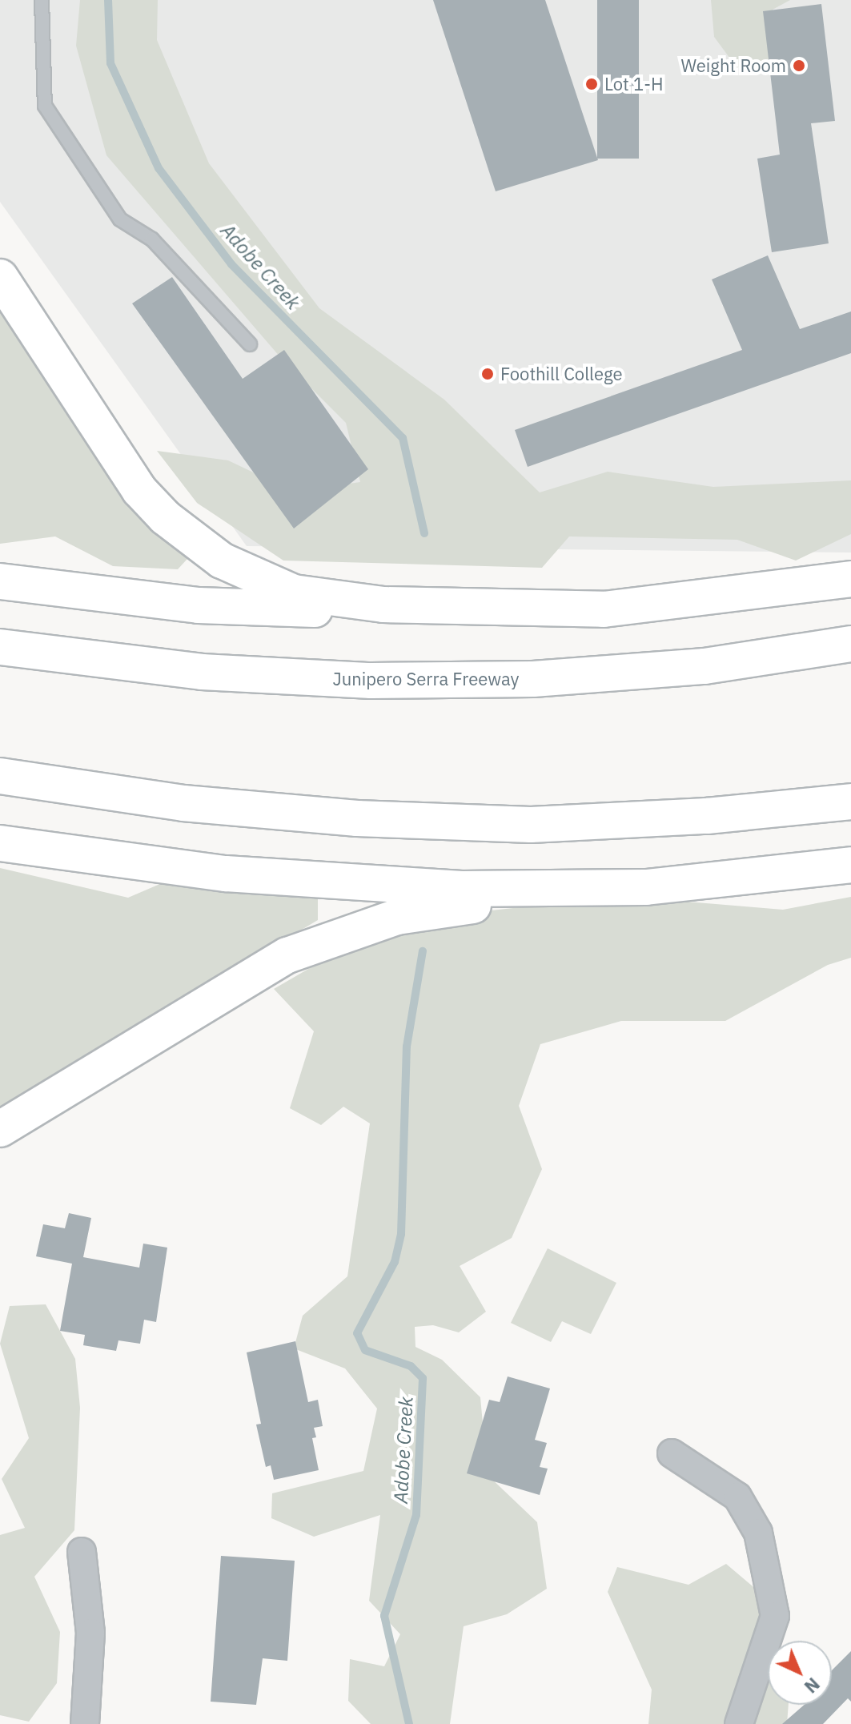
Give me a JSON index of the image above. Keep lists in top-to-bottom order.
{
  "streets": {
    "highway": ["Junipero Serra Freeway"]
  },
  "water": ["Adobe Creek"],
  "places": ["Weight Room", "Lot 1-H", "Foothill College"],
  "north": "bottom right"
}
